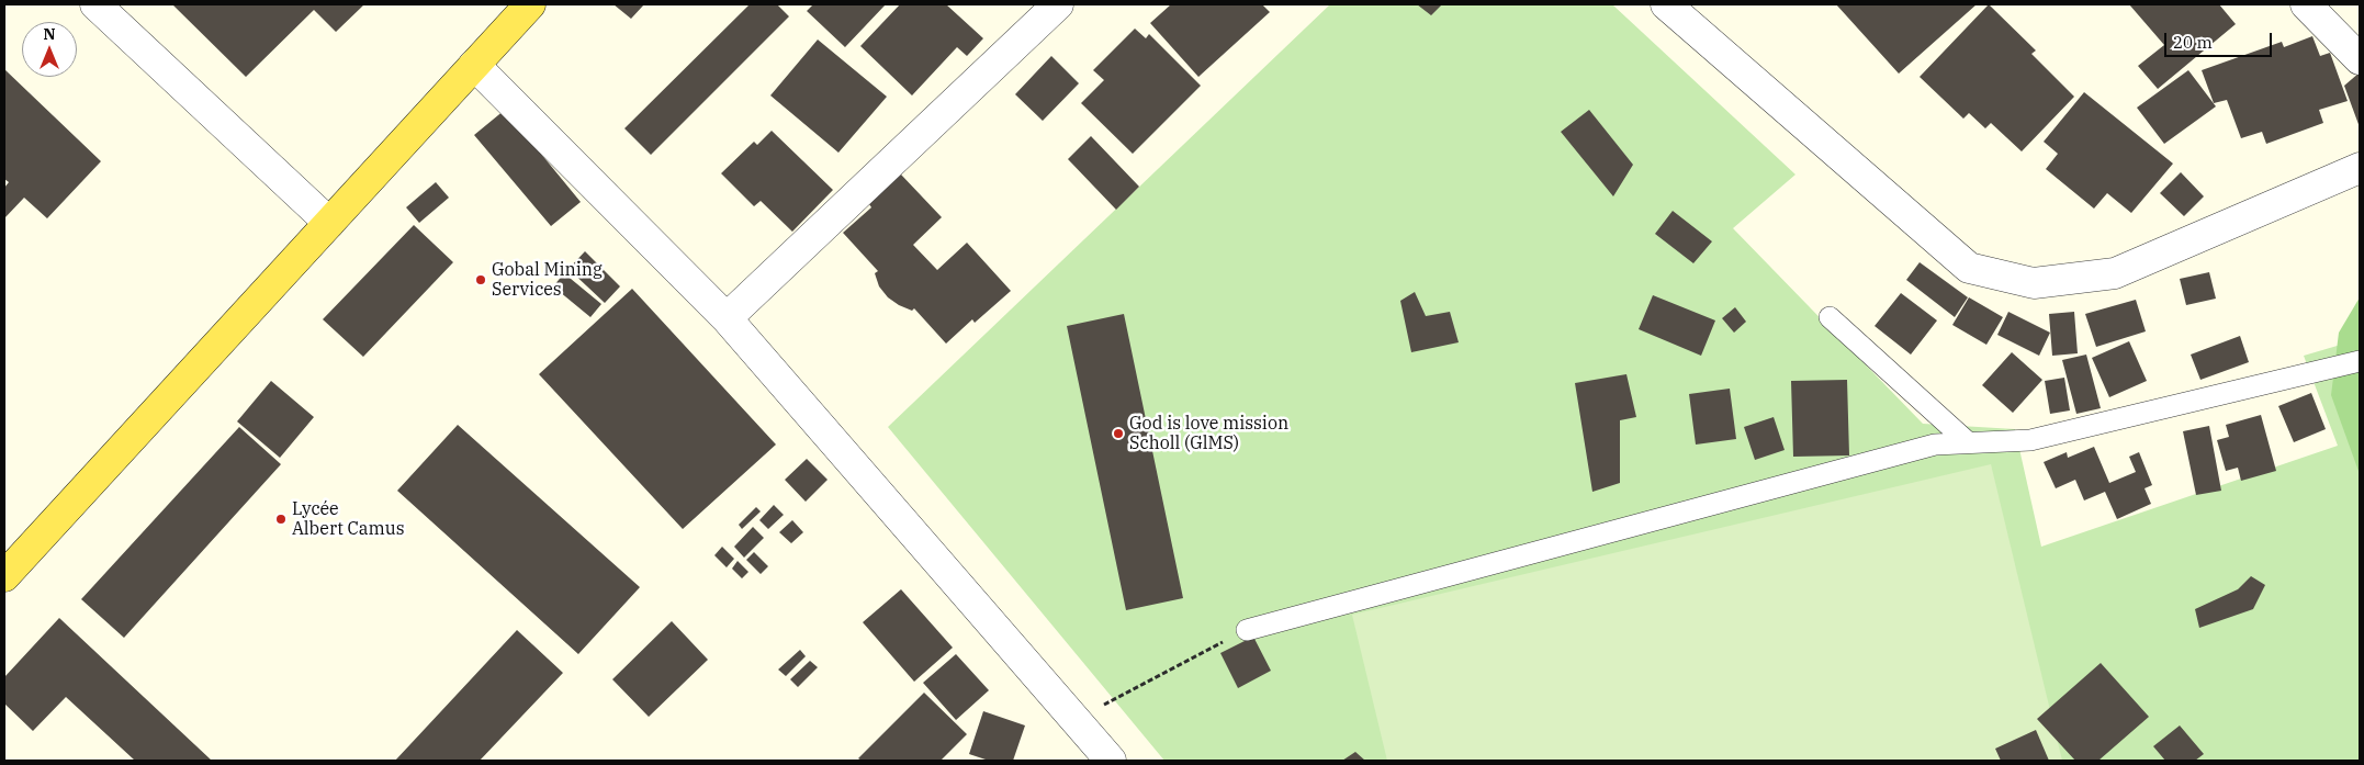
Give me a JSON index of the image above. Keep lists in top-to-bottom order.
{
  "places": ["Gobal Mining Services", "God is love mission Scholl (GlMS)", "Lycée Albert Camus"],
  "scale_bar": "20 m",
  "north": "top"
}
